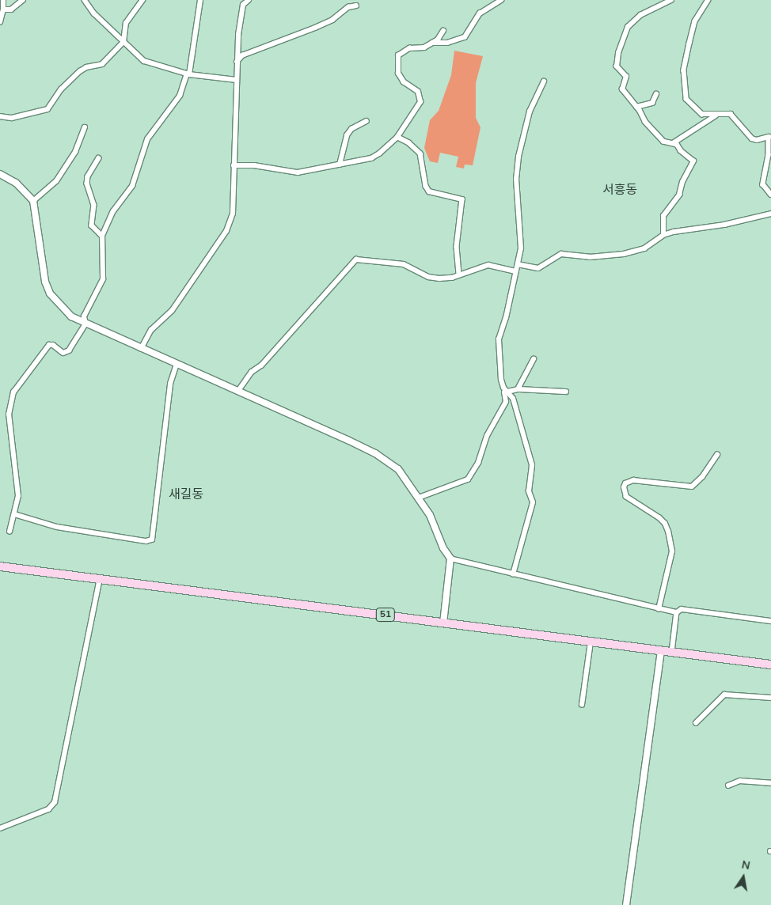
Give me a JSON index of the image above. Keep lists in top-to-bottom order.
{
  "streets": {
    "main road": ["51"]
  },
  "districts": ["서흥동", "새길동"],
  "north": "top"
}
